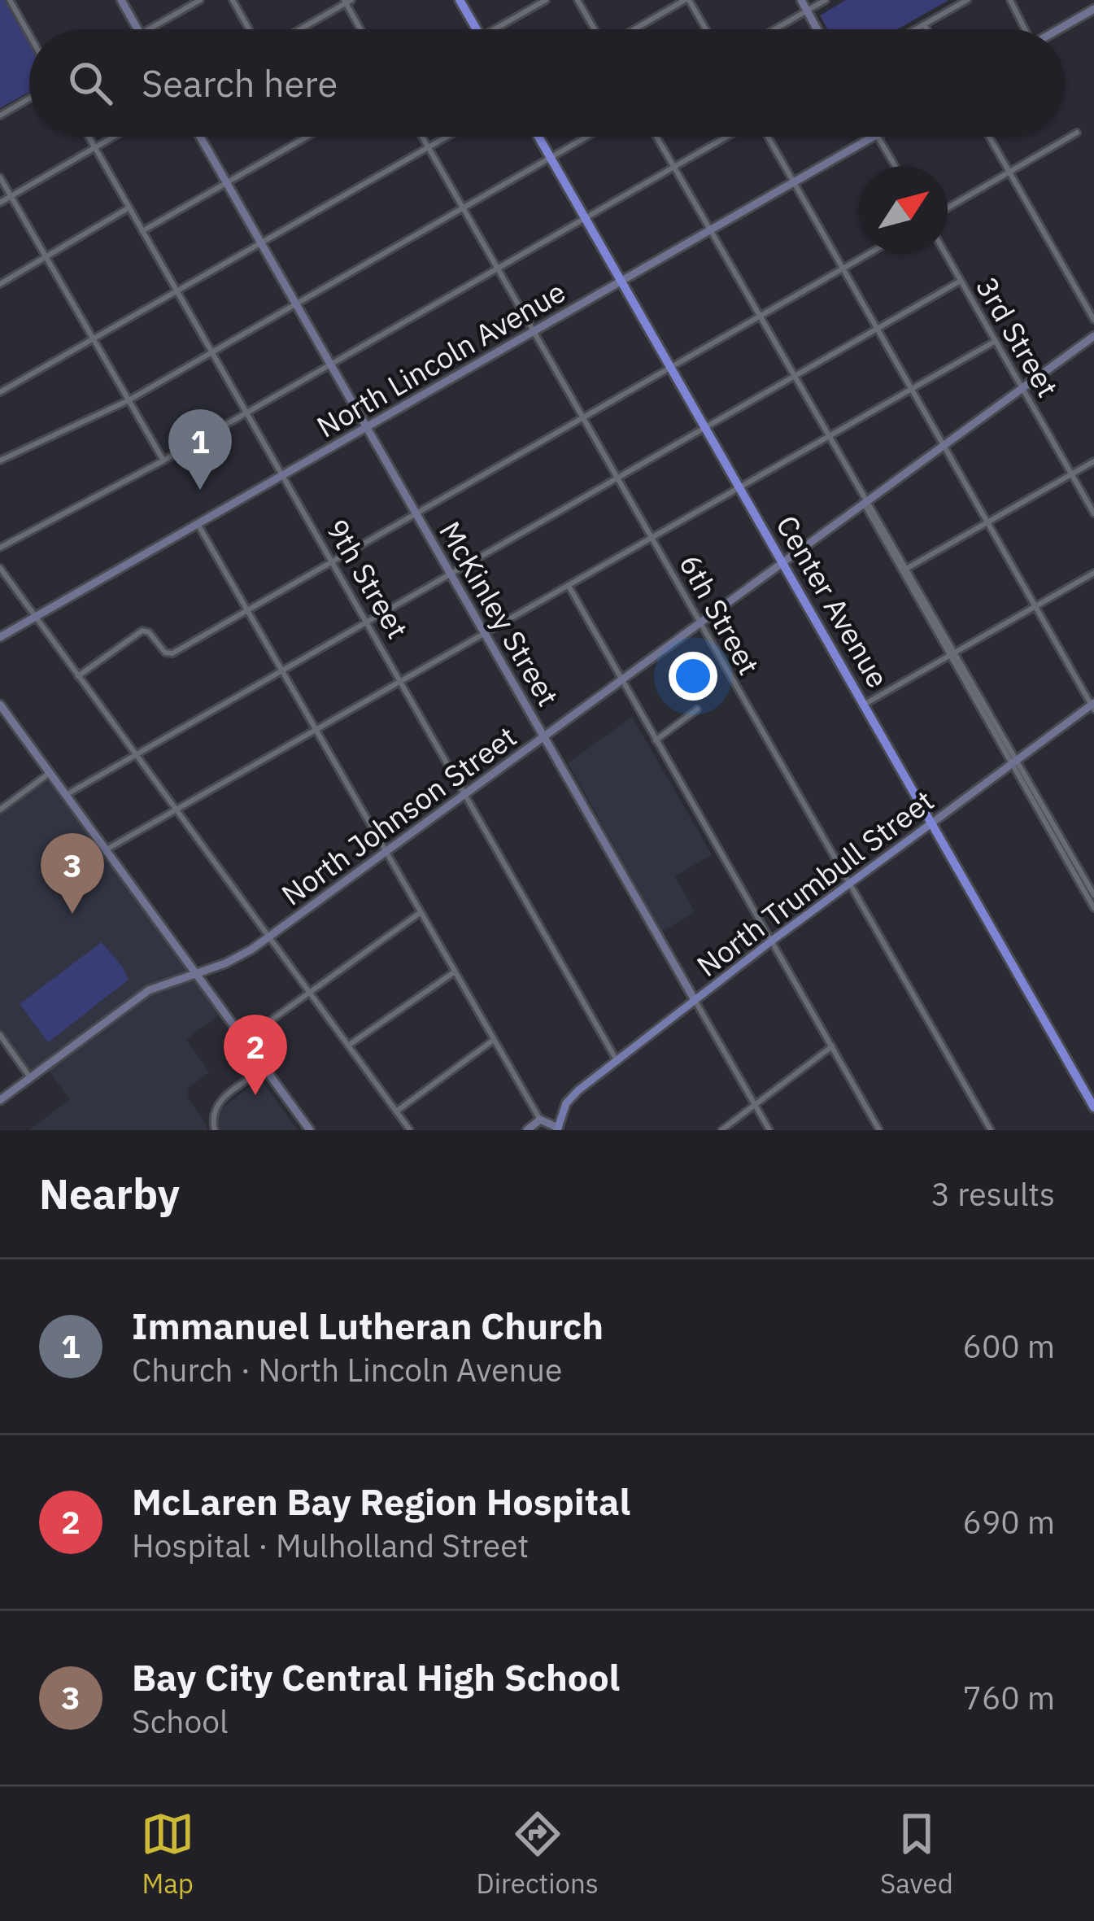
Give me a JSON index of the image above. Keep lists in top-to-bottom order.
{
  "streets": {
    "highway": ["Center Avenue"],
    "main road": ["North Trumbull Street"],
    "street": [
      "3rd Street",
      "North Lincoln Avenue",
      "9th Street",
      "McKinley Street",
      "6th Street",
      "North Johnson Street"
    ]
  },
  "crossings": [
    ["3rd Street", "North Johnson Street"],
    ["North Lincoln Avenue", "9th Street"],
    ["North Lincoln Avenue", "Center Avenue"],
    ["North Lincoln Avenue", "McKinley Street"],
    ["North Lincoln Avenue", "6th Street"],
    ["9th Street", "North Johnson Street"],
    ["9th Street", "North Trumbull Street"],
    ["Center Avenue", "North Johnson Street"],
    ["Center Avenue", "North Trumbull Street"],
    ["McKinley Street", "North Johnson Street"],
    ["McKinley Street", "North Trumbull Street"],
    ["6th Street", "North Johnson Street"],
    ["6th Street", "North Trumbull Street"]
  ],
  "north": "top right",
  "page": {
    "search": "Search here",
    "pins": ["1", "3", "2"],
    "heading": ["Nearby", "3 results"],
    "list": [
      {
        "mark": "1",
        "name": "Immanuel Lutheran Church",
        "note": "Church · North Lincoln Avenue",
        "value": "600 m"
      },
      {
        "mark": "2",
        "name": "McLaren Bay Region Hospital",
        "note": "Hospital · Mulholland Street",
        "value": "690 m"
      },
      {
        "mark": "3",
        "name": "Bay City Central High School",
        "note": "School",
        "value": "760 m"
      }
    ],
    "nav": ["Map", "Directions", "Saved"]
  }
}
